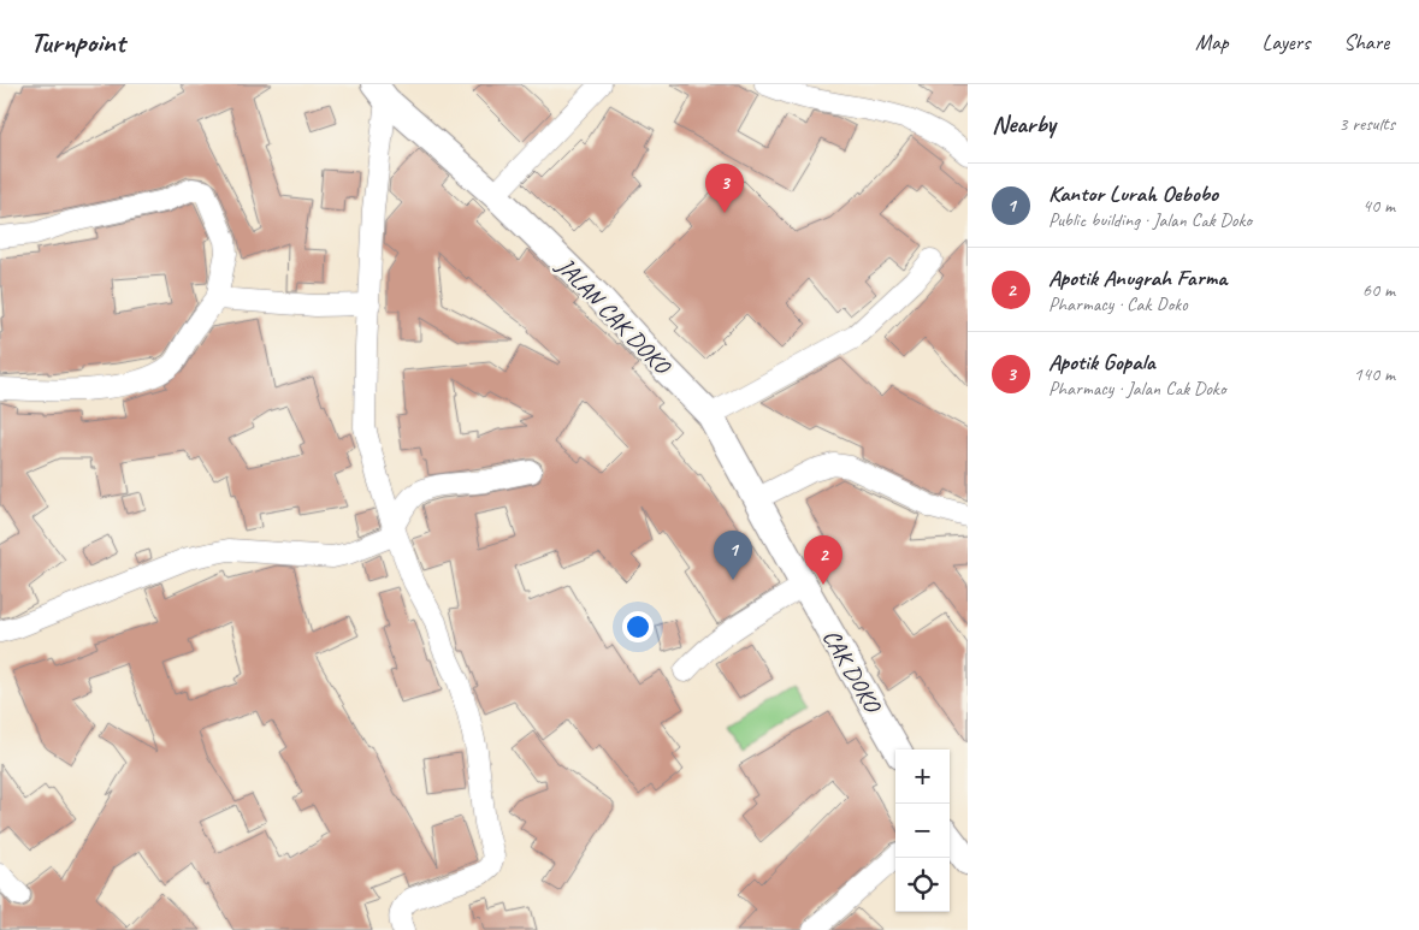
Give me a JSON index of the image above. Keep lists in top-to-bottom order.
{
  "streets": {
    "main road": ["JALAN CAK DOKO", "CAK DOKO"]
  },
  "crossings": [
    ["JALAN CAK DOKO", "CAK DOKO"]
  ],
  "page": {
    "header": "Turnpoint",
    "nav": ["Map", "Layers", "Share"],
    "heading": ["Nearby", "3 results"],
    "list": [
      {
        "mark": "1",
        "name": "Kantor Lurah Oebobo",
        "note": "Public building · Jalan Cak Doko",
        "value": "40 m"
      },
      {
        "mark": "2",
        "name": "Apotik Anugrah Farma",
        "note": "Pharmacy · Cak Doko",
        "value": "60 m"
      },
      {
        "mark": "3",
        "name": "Apotik Gopala",
        "note": "Pharmacy · Jalan Cak Doko",
        "value": "140 m"
      }
    ],
    "pins": ["3", "1", "2"],
    "map_buttons": ["+", "−"]
  }
}
